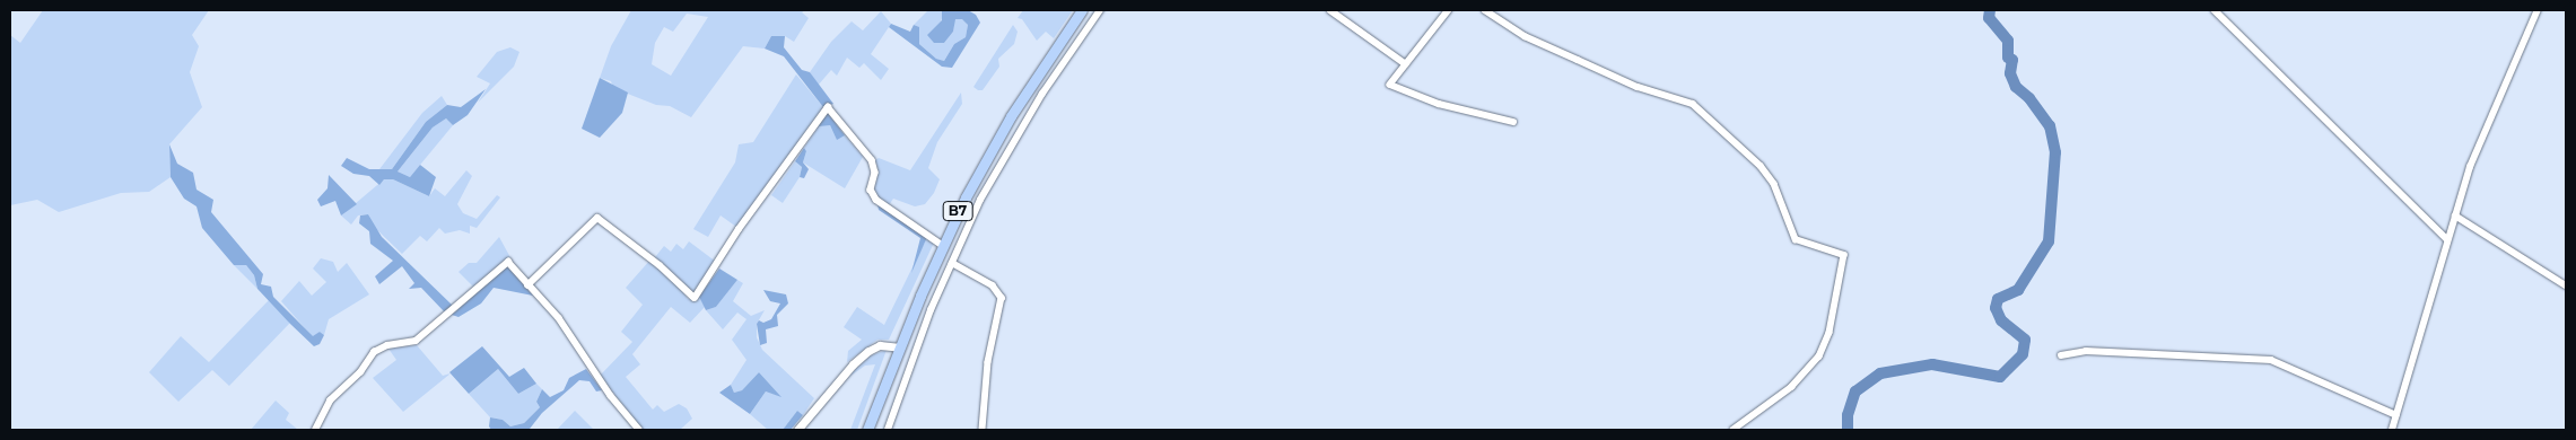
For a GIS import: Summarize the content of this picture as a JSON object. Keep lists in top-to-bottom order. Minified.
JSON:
{"streets":{"highway":["B7"]}}
